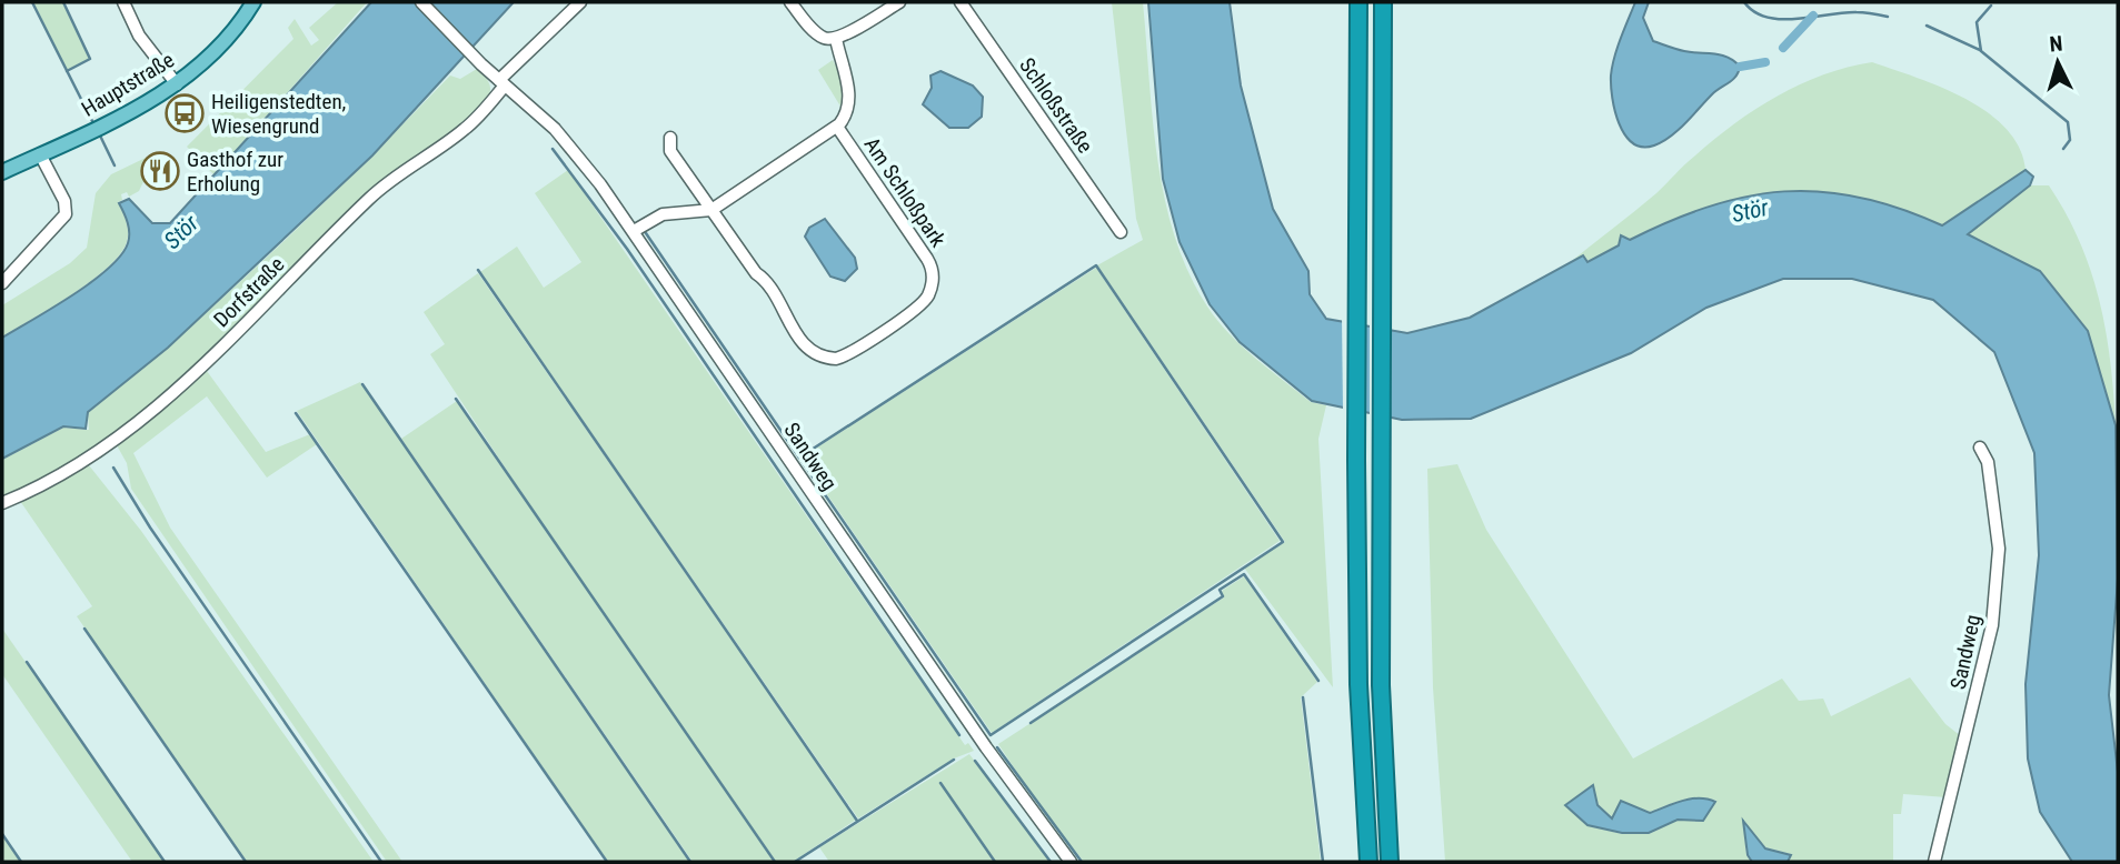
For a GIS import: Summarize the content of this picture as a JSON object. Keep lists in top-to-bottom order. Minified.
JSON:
{"streets":{"main road":["Hauptstraße"],"street":["Schloßstraße","Am Schloßpark","Dorfstraße","Sandweg"]},"crossings":[["Am Schloßpark","Sandweg"],["Dorfstraße","Sandweg"]],"water":["Stör"],"places":{"bus stop":["Heiligenstedten, Wiesengrund"],"restaurant":["Gasthof zur Erholung"]},"north":"top"}
